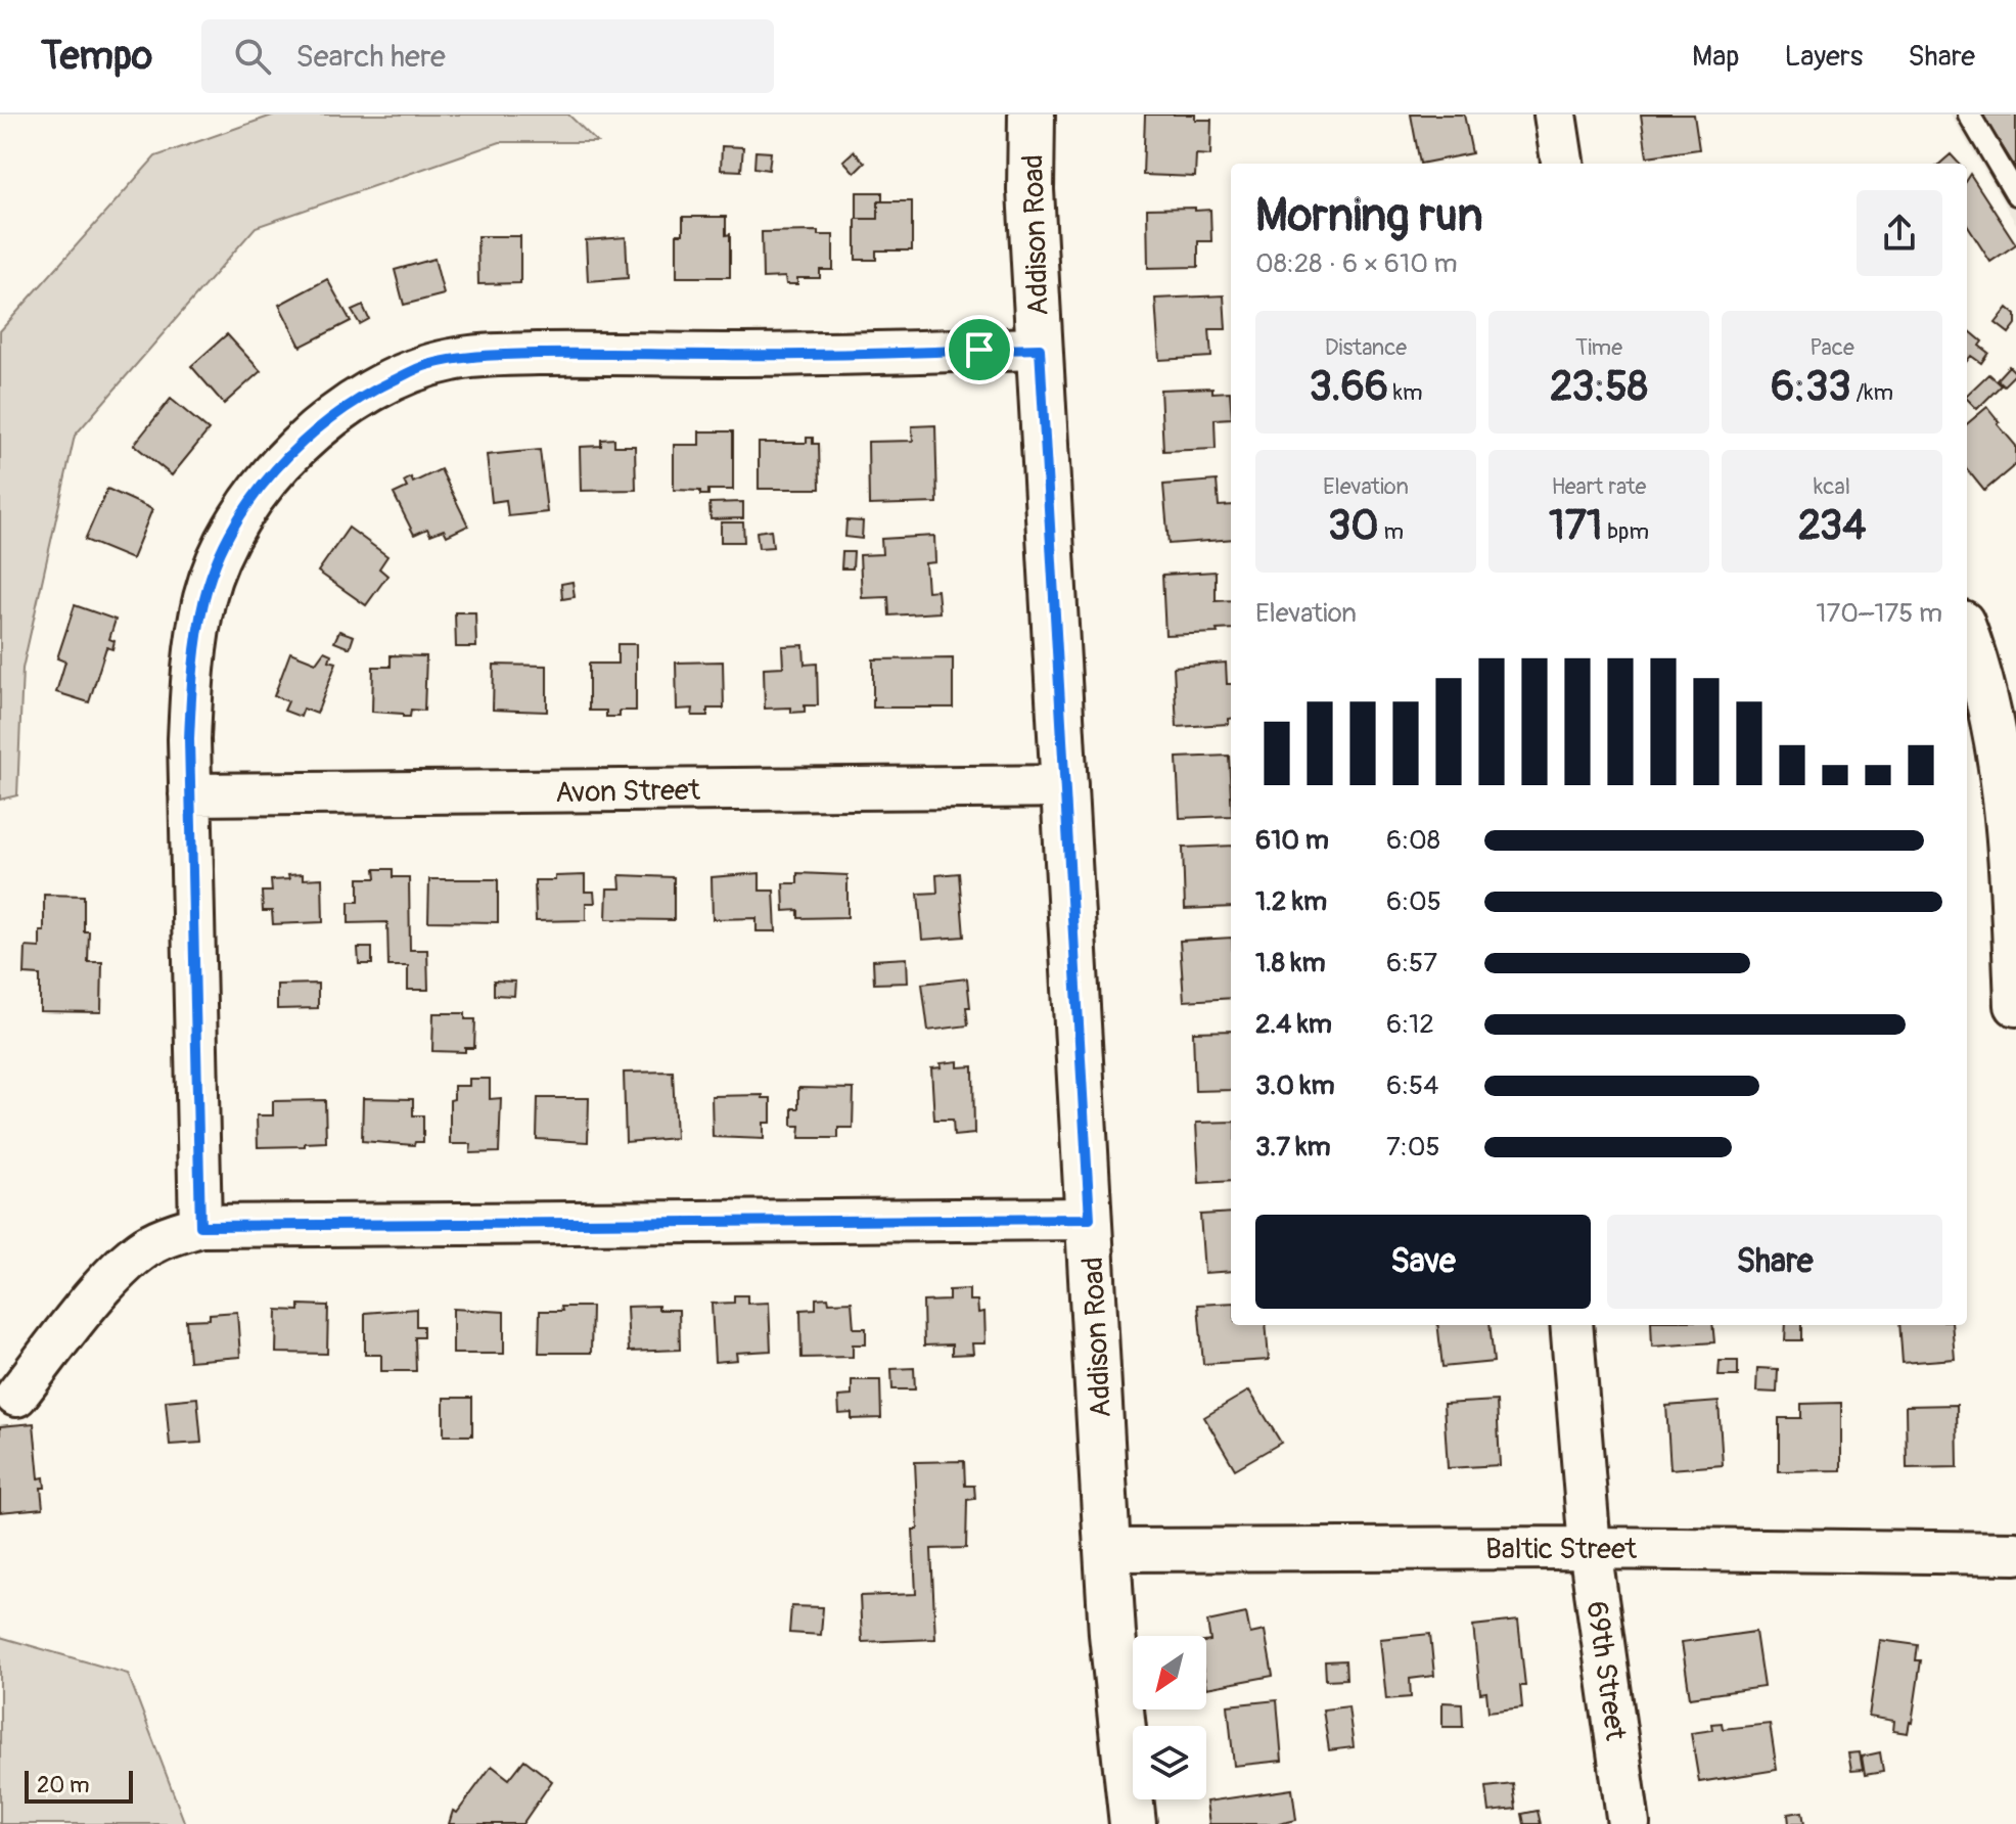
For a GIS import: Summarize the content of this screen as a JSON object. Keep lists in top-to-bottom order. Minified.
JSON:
{"streets":{"main road":["Addison Road"],"street":["Avon Street","Baltic Street","69th Street"]},"crossings":[["Addison Road","Avon Street"],["Addison Road","Baltic Street"],["Baltic Street","69th Street"]],"scale_bar":"20 m","north":"bottom left","page":{"header":"Tempo","search":"Search here","nav":["Map","Layers","Share"],"heading":["Morning run","08:28 · 6 × 610 m"],"stats":[["Distance","3.66 km"],["Time","23:58"],["Pace","6:33 /km"],["Elevation","30 m"],["Heart rate","171 bpm"],["kcal","234"]],"chart":["Elevation","170–175 m"],"list":[{"name":"610 m","note":"6:08"},{"name":"1.2 km","note":"6:05"},{"name":"1.8 km","note":"6:57"},{"name":"2.4 km","note":"6:12"},{"name":"3.0 km","note":"6:54"},{"name":"3.7 km","note":"7:05"}],"buttons":["Save","Share"],"scale":"20 m"}}
